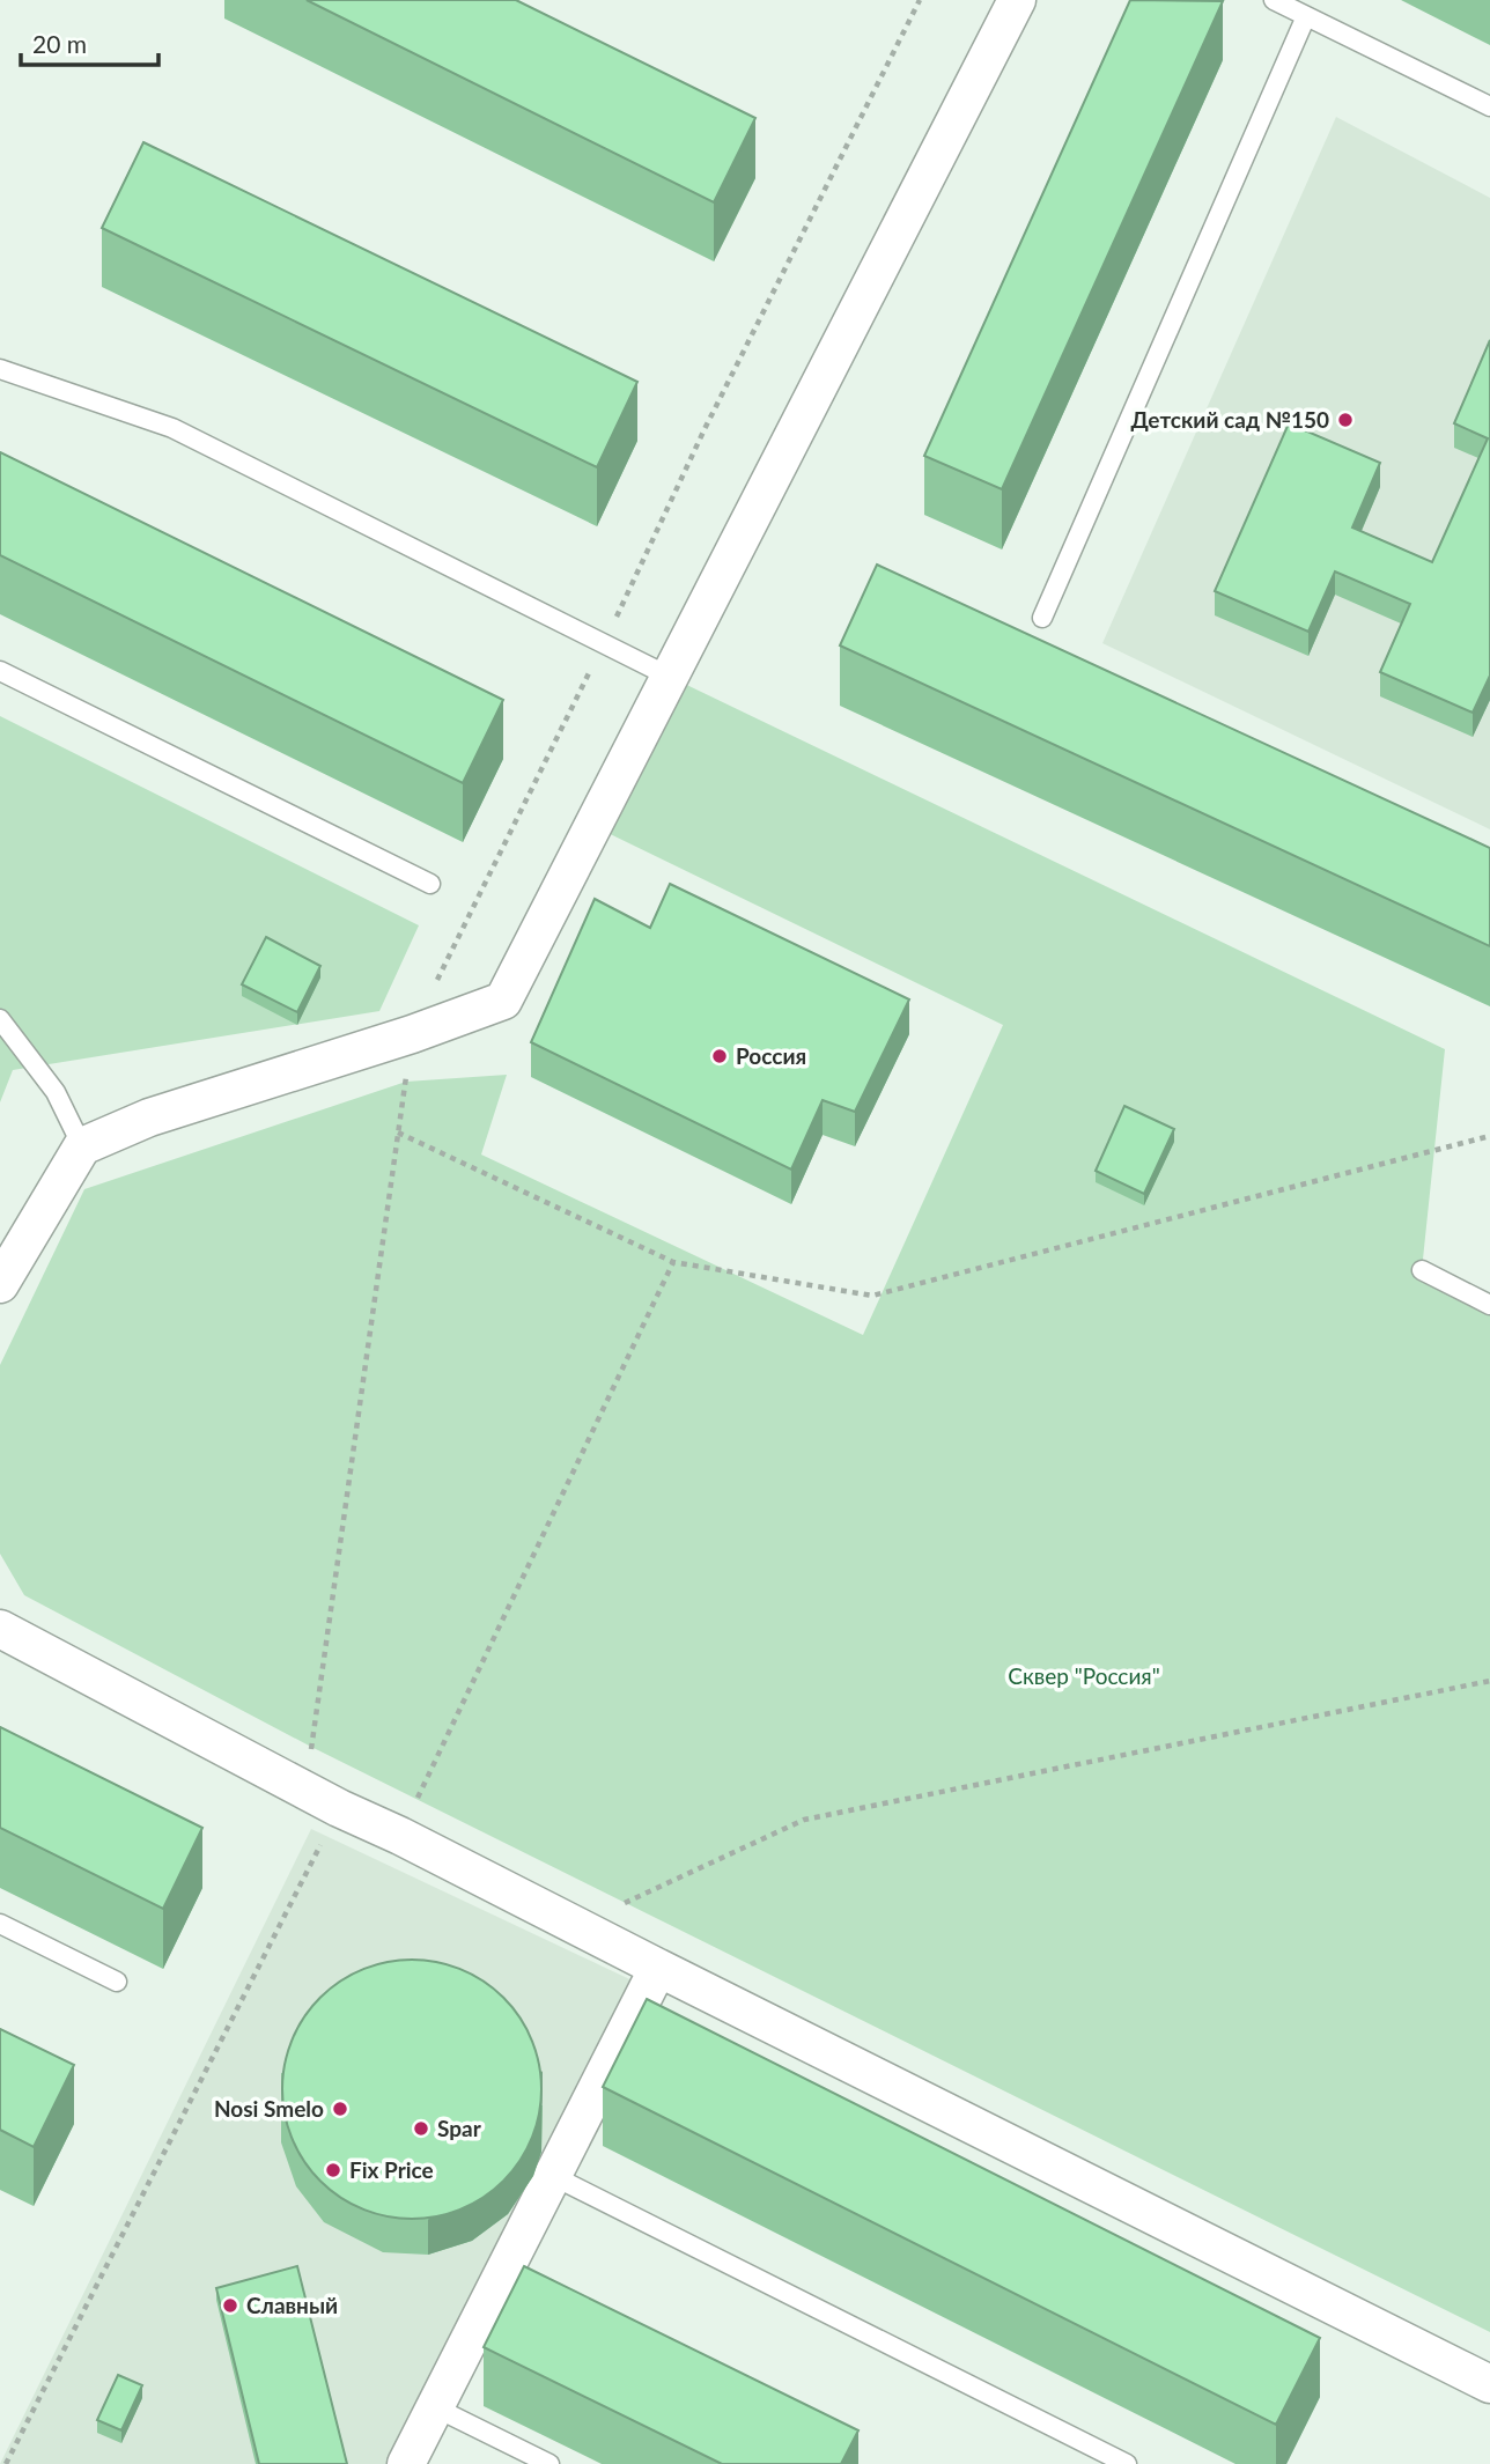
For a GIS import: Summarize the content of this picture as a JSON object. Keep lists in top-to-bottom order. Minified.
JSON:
{"parks":["Сквер \"Россия\""],"places":["Детский сад №150","Россия","Nosi Smelo","Spar","Fix Price","Славный"],"scale_bar":"20 m"}
